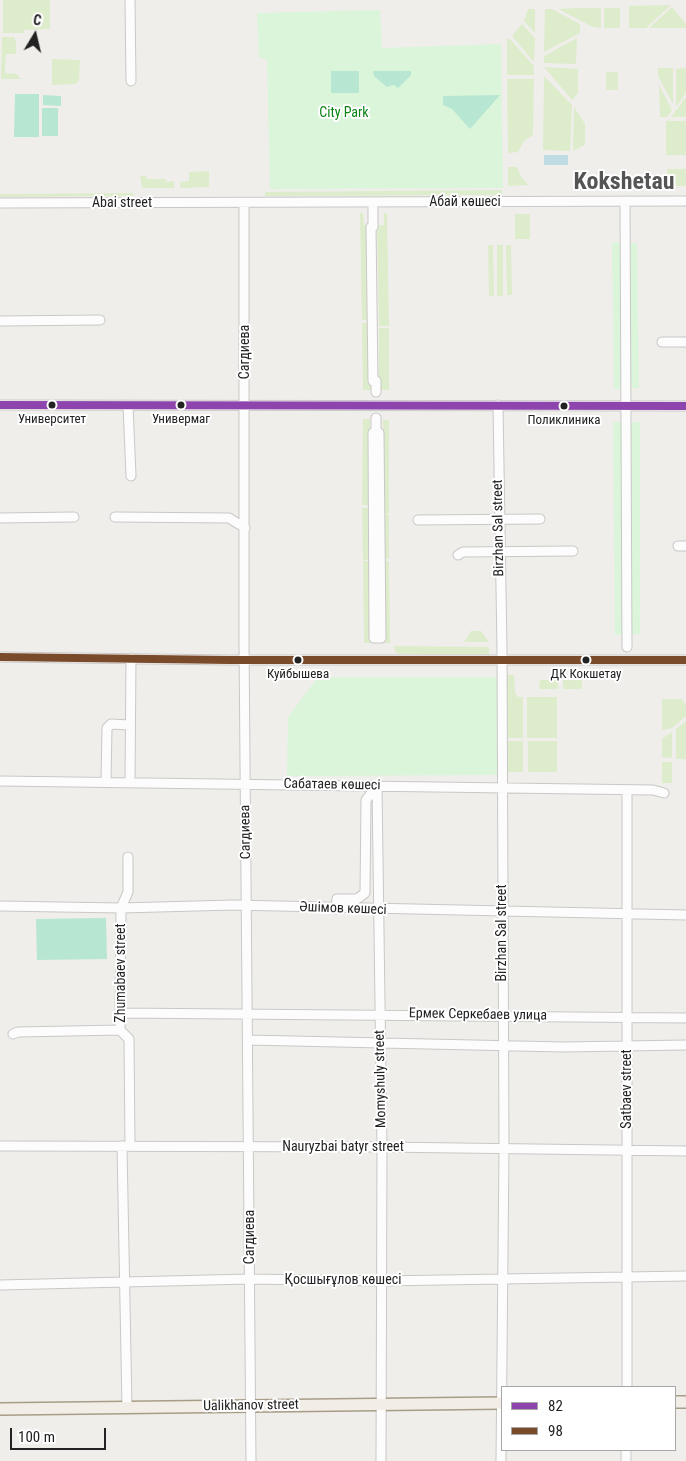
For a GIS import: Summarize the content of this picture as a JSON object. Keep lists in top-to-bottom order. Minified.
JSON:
{"streets":{"main road":["Ualikhanov street"],"street":["Абай көшесі","Abai street","Сагдиева","Birzhan Sal street","Сабатаев көшесі","Әшімов көшесі","Zhumabaev street","Ермек Серкебаев улица","Momyshuly street","Satbaev street","Nauryzbai batyr street","Қосшығұлов көшесі"]},"crossings":[["Абай көшесі","Abai street"],["Абай көшесі","Сагдиева"],["Abai street","Сагдиева"],["Сагдиева","Сабатаев көшесі"],["Сагдиева","Әшімов көшесі"],["Сагдиева","Ермек Серкебаев улица"],["Сагдиева","Nauryzbai batyr street"],["Сагдиева","Қосшығұлов көшесі"],["Сагдиева","Ualikhanov street"],["Birzhan Sal street","Сабатаев көшесі"],["Birzhan Sal street","Әшімов көшесі"],["Birzhan Sal street","Ермек Серкебаев улица"],["Birzhan Sal street","Nauryzbai batyr street"],["Birzhan Sal street","Қосшығұлов көшесі"],["Сабатаев көшесі","Momyshuly street"],["Сабатаев көшесі","Satbaev street"],["Әшімов көшесі","Zhumabaev street"],["Әшімов көшесі","Momyshuly street"],["Әшімов көшесі","Satbaev street"],["Zhumabaev street","Ермек Серкебаев улица"],["Zhumabaev street","Nauryzbai batyr street"],["Zhumabaev street","Қосшығұлов көшесі"],["Zhumabaev street","Ualikhanov street"],["Ермек Серкебаев улица","Momyshuly street"],["Ермек Серкебаев улица","Satbaev street"],["Momyshuly street","Nauryzbai batyr street"],["Momyshuly street","Қосшығұлов көшесі"],["Momyshuly street","Ualikhanov street"],["Satbaev street","Nauryzbai batyr street"],["Satbaev street","Қосшығұлов көшесі"]],"districts":["Kokshetau"],"parks":["City Park"],"places":["Университет","Универмаг","Поликлиника","Куйбышева","ДК Кокшетау"],"lines":["transit line 82","transit line 98"],"legend":["82","98"],"scale_bar":"100 m","north":"top"}
